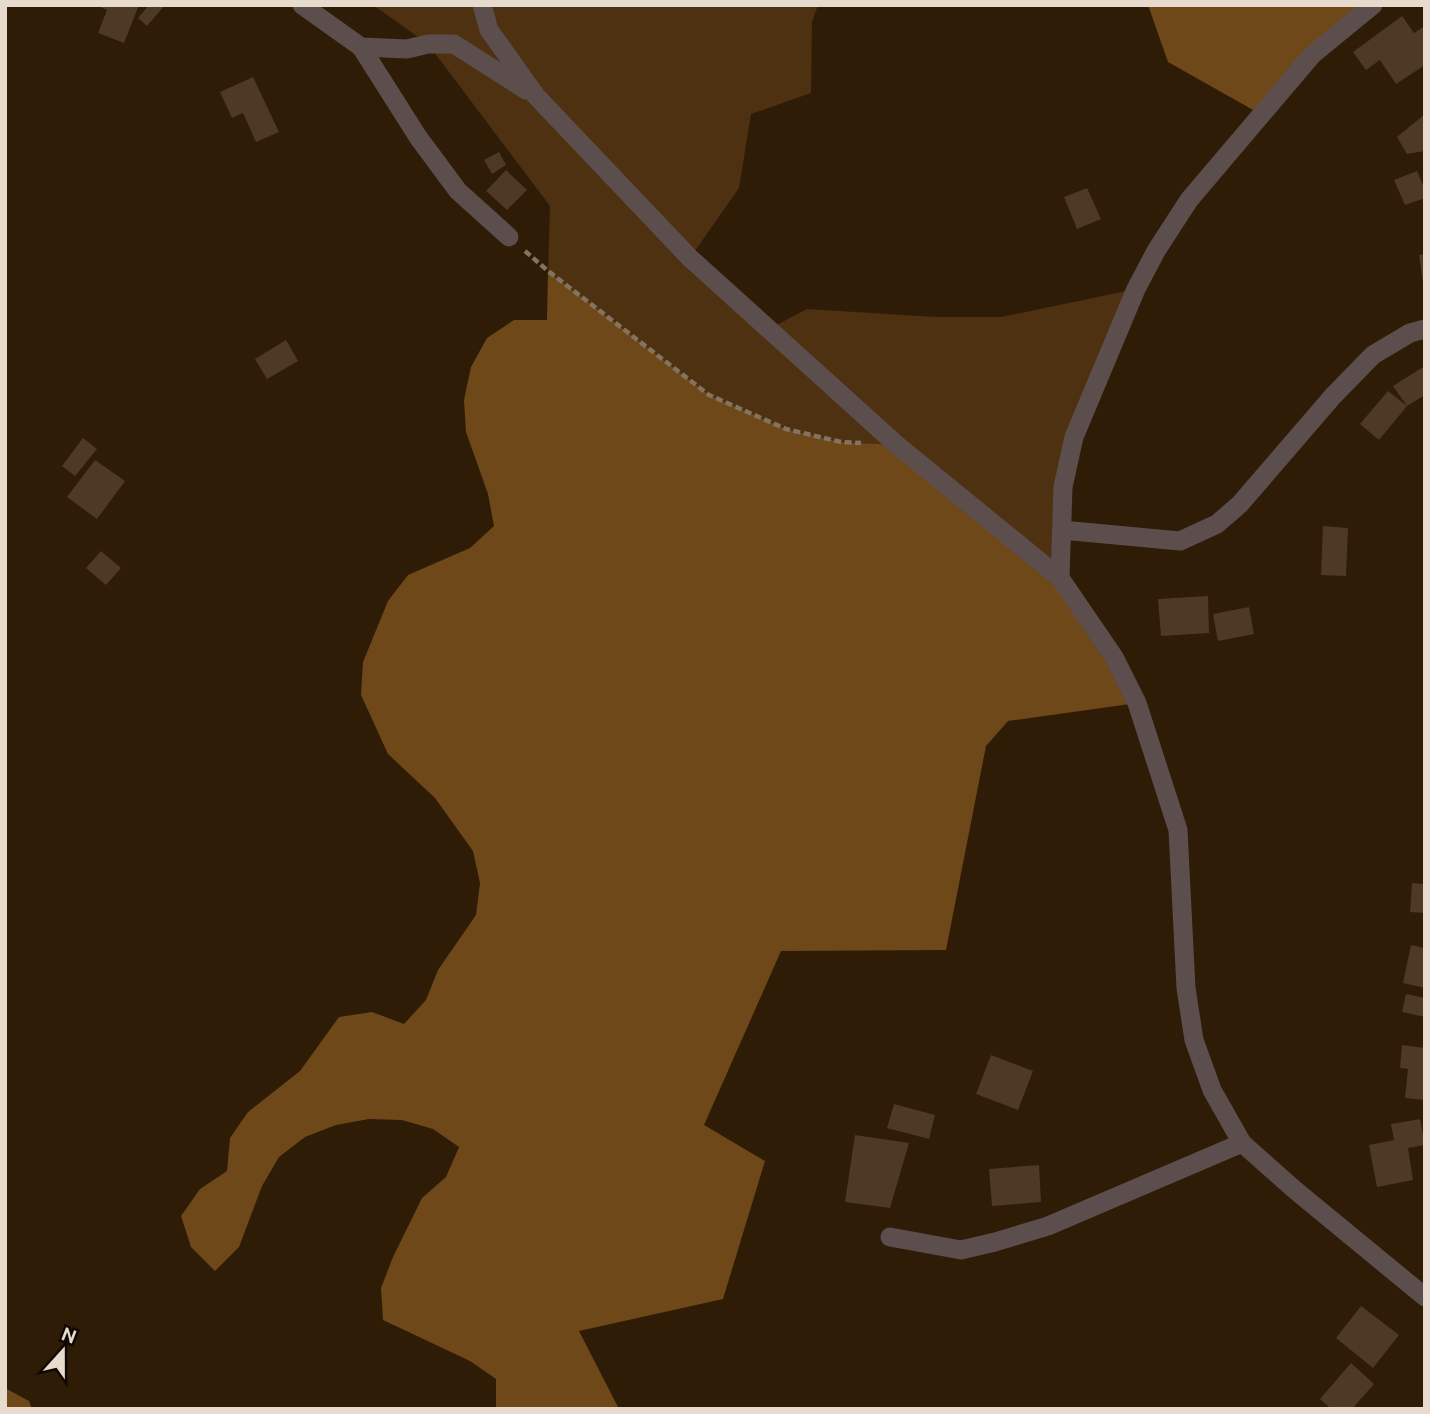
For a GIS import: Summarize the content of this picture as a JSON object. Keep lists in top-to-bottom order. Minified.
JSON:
{"north":"top"}
